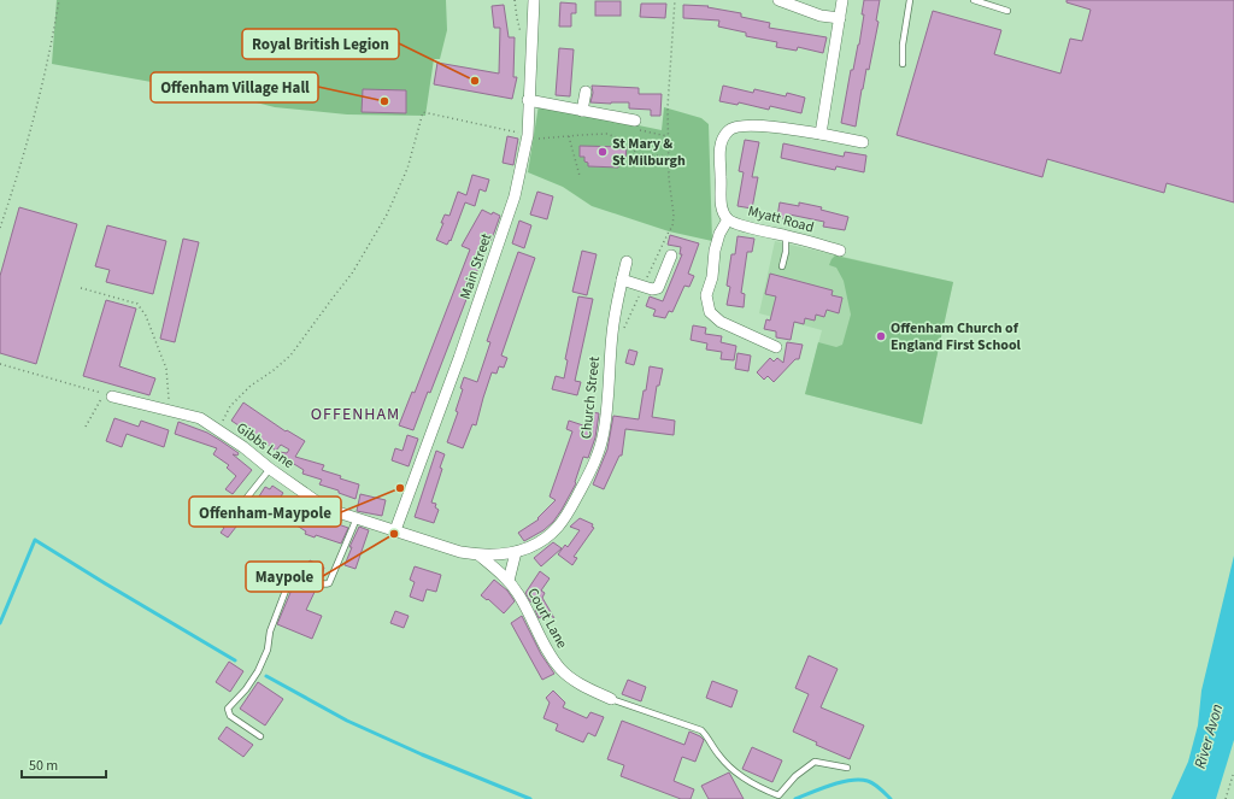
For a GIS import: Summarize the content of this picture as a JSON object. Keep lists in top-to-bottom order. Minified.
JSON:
{"streets":{"street":["Myatt Road","Main Street","Church Street","Gibbs Lane","Court Lane"]},"crossings":[["Main Street","Church Street"],["Main Street","Gibbs Lane"],["Church Street","Gibbs Lane"],["Church Street","Court Lane"]],"districts":["OFFENHAM"],"water":["River Avon"],"places":["Royal British Legion","Offenham Village Hall","St Mary & St Milburgh","Offenham Church of England First School","Offenham-Maypole","Maypole"],"scale_bar":"50 m"}
